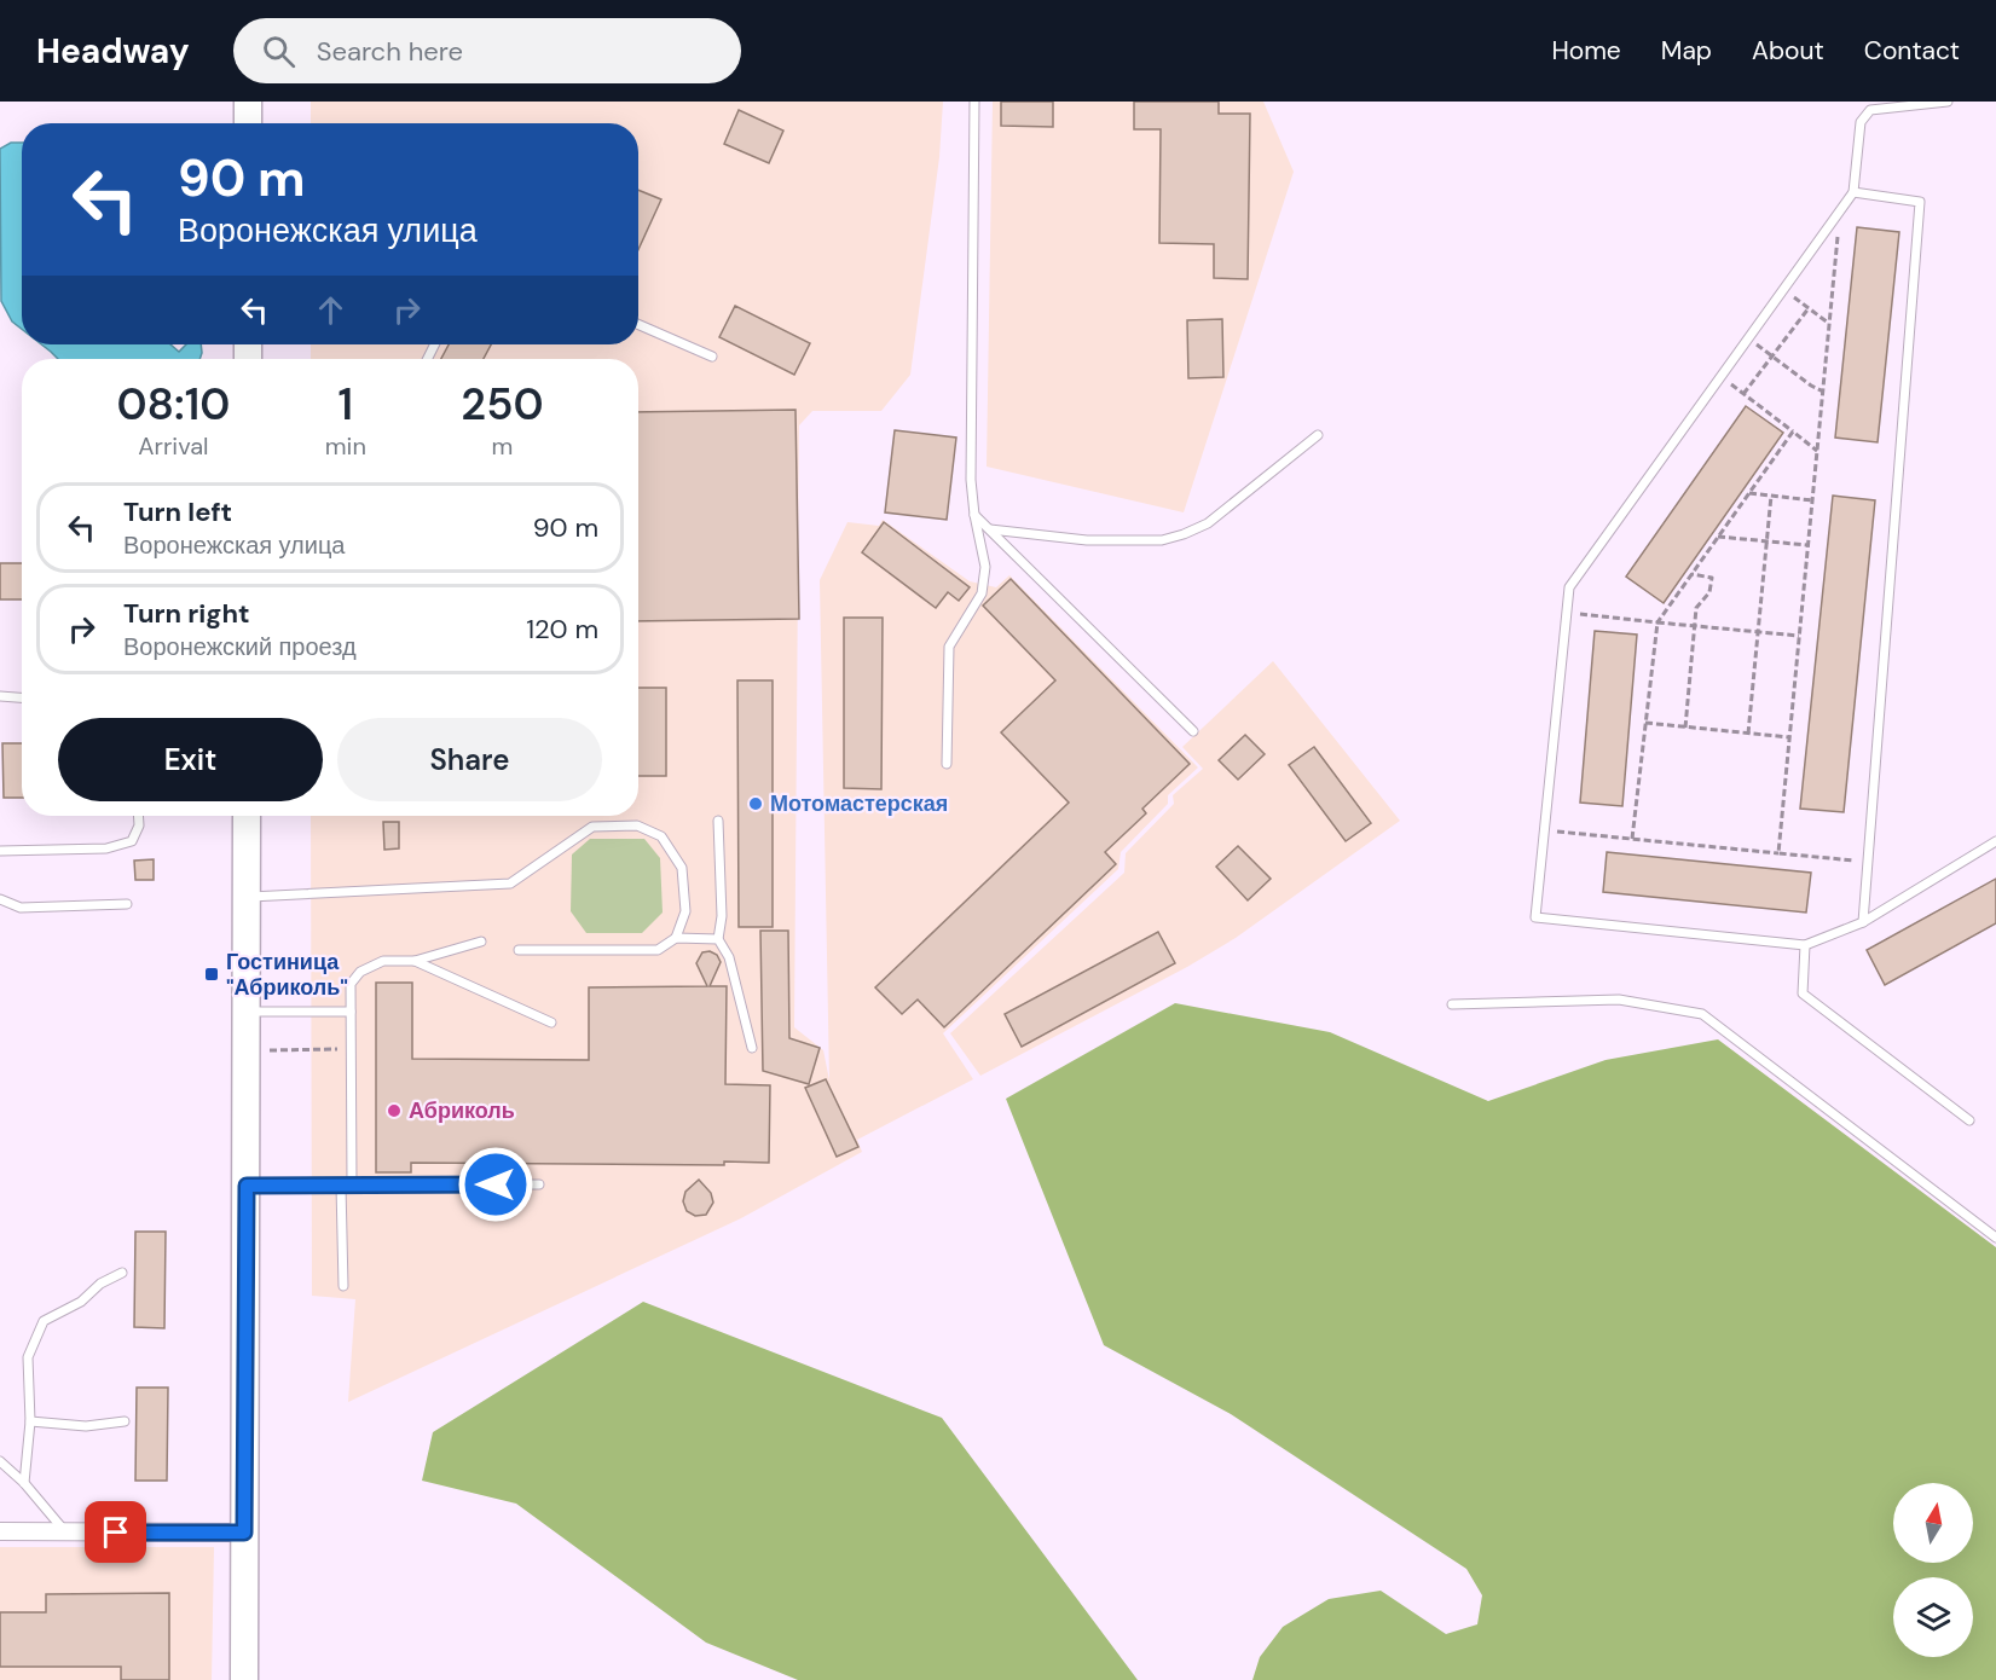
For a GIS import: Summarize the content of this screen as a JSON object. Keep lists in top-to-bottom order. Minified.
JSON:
{"places":{"other":["Мотомастерская","Абриколь"],"transit":["Гостиница \"Абриколь\""]},"north":"top","page":{"header":"Headway","search":"Search here","nav":["Home","Map","About","Contact"],"turn":["90 m","Воронежская улица"],"eta":["08:10","Arrival","1","min","250","m"],"list":[{"name":"Turn left","note":"Воронежская улица","value":"90 m"},{"name":"Turn right","note":"Воронежский проезд","value":"120 m"}],"buttons":["Exit","Share"]}}
